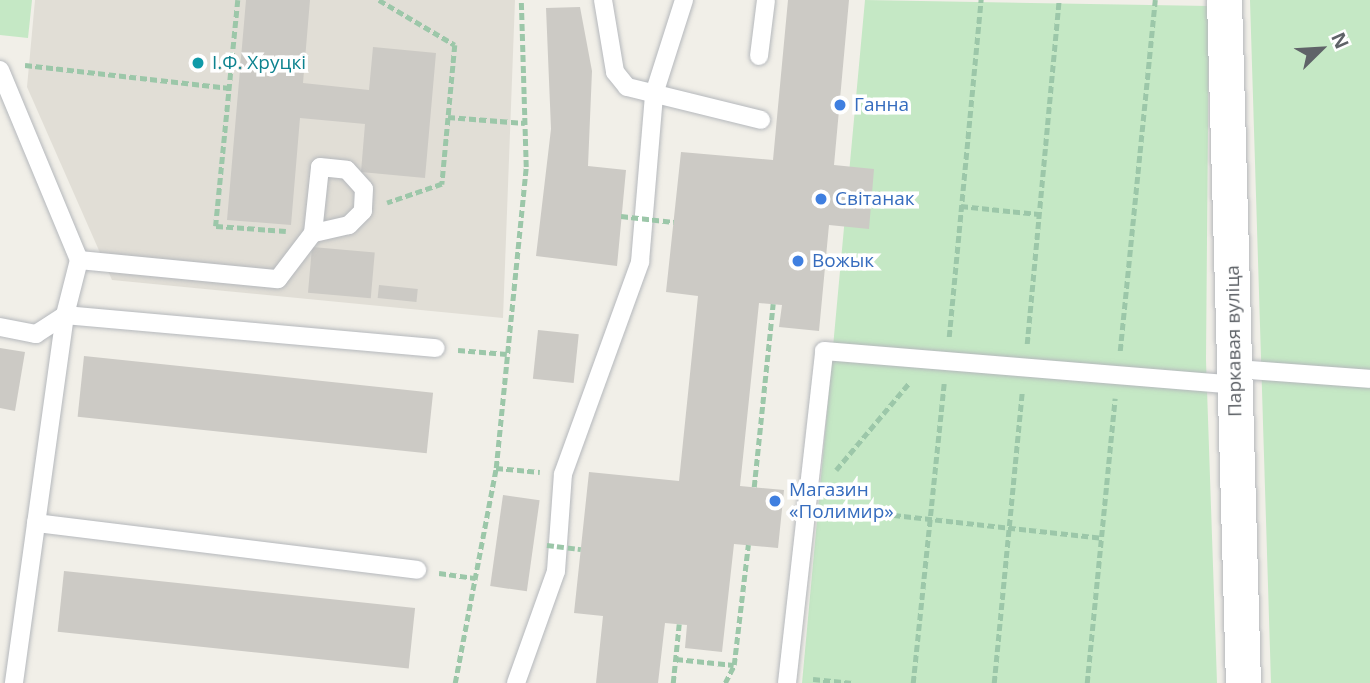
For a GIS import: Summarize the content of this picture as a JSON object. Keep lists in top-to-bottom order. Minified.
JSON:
{"streets":{"street":["Паркавая вуліца"]},"places":["І.Ф. Хруцкі","Ганна","Світанак","Вожык","Магазин «Полимир»"],"north":"top right"}
